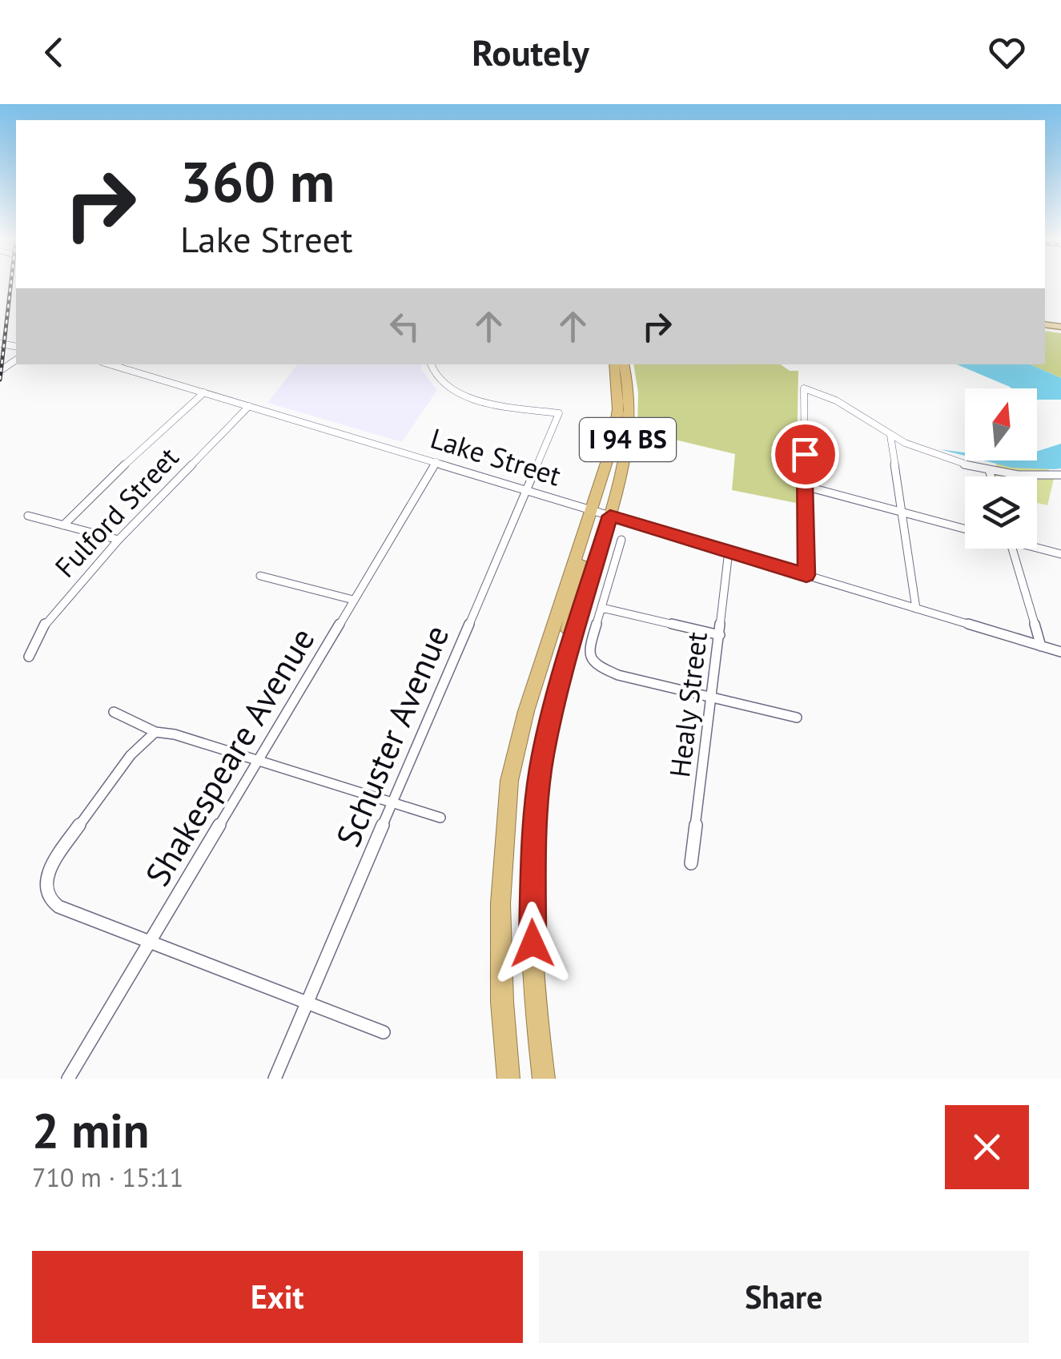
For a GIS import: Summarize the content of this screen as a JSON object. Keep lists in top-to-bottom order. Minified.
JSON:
{"streets":{"highway":["I 94 BS"],"street":["Lake Street","Fulford Street","Healy Street","Schuster Avenue","Shakespeare Avenue"]},"crossings":[["I 94 BS","Lake Street"],["Lake Street","Fulford Street"],["Lake Street","Healy Street"],["Lake Street","Schuster Avenue"],["Lake Street","Shakespeare Avenue"]],"north":"top","page":{"header":"Routely","turn":["360 m","Lake Street"],"heading":["2 min","710 m · 15:11"],"buttons":["Exit","Share"]}}
